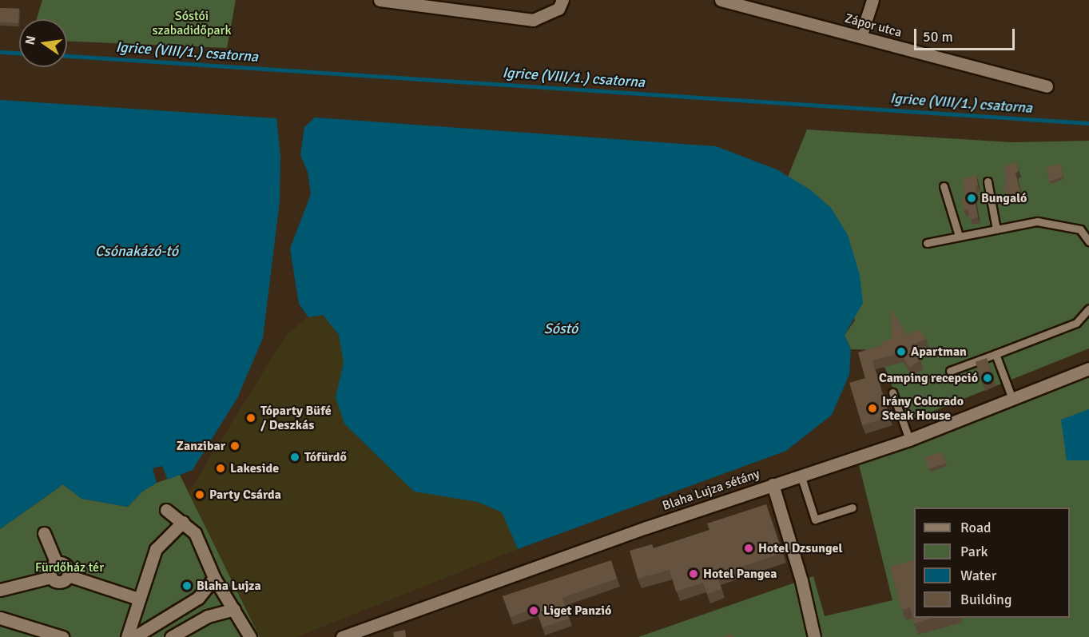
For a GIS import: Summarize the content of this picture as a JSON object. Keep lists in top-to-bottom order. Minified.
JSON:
{"streets":{"street":["Zápor utca","Blaha Lujza sétány"]},"water":["Igrice (VIII/1.) csatorna","Csónakázó-tó","Sóstó"],"parks":["Sóstói szabadidőpark","Fürdőház tér"],"places":["Bungaló","Apartman","Camping recepció","Irány Colorado Steak House","Tóparty Büfé / Deszkás","Zanzibar","Tófürdő","Lakeside","Party Csárda","Hotel Dzsungel","Hotel Pangea","Blaha Lujza","Liget Panzió"],"legend":["Road","Park","Water","Building"],"scale_bar":"50 m","north":"left"}
